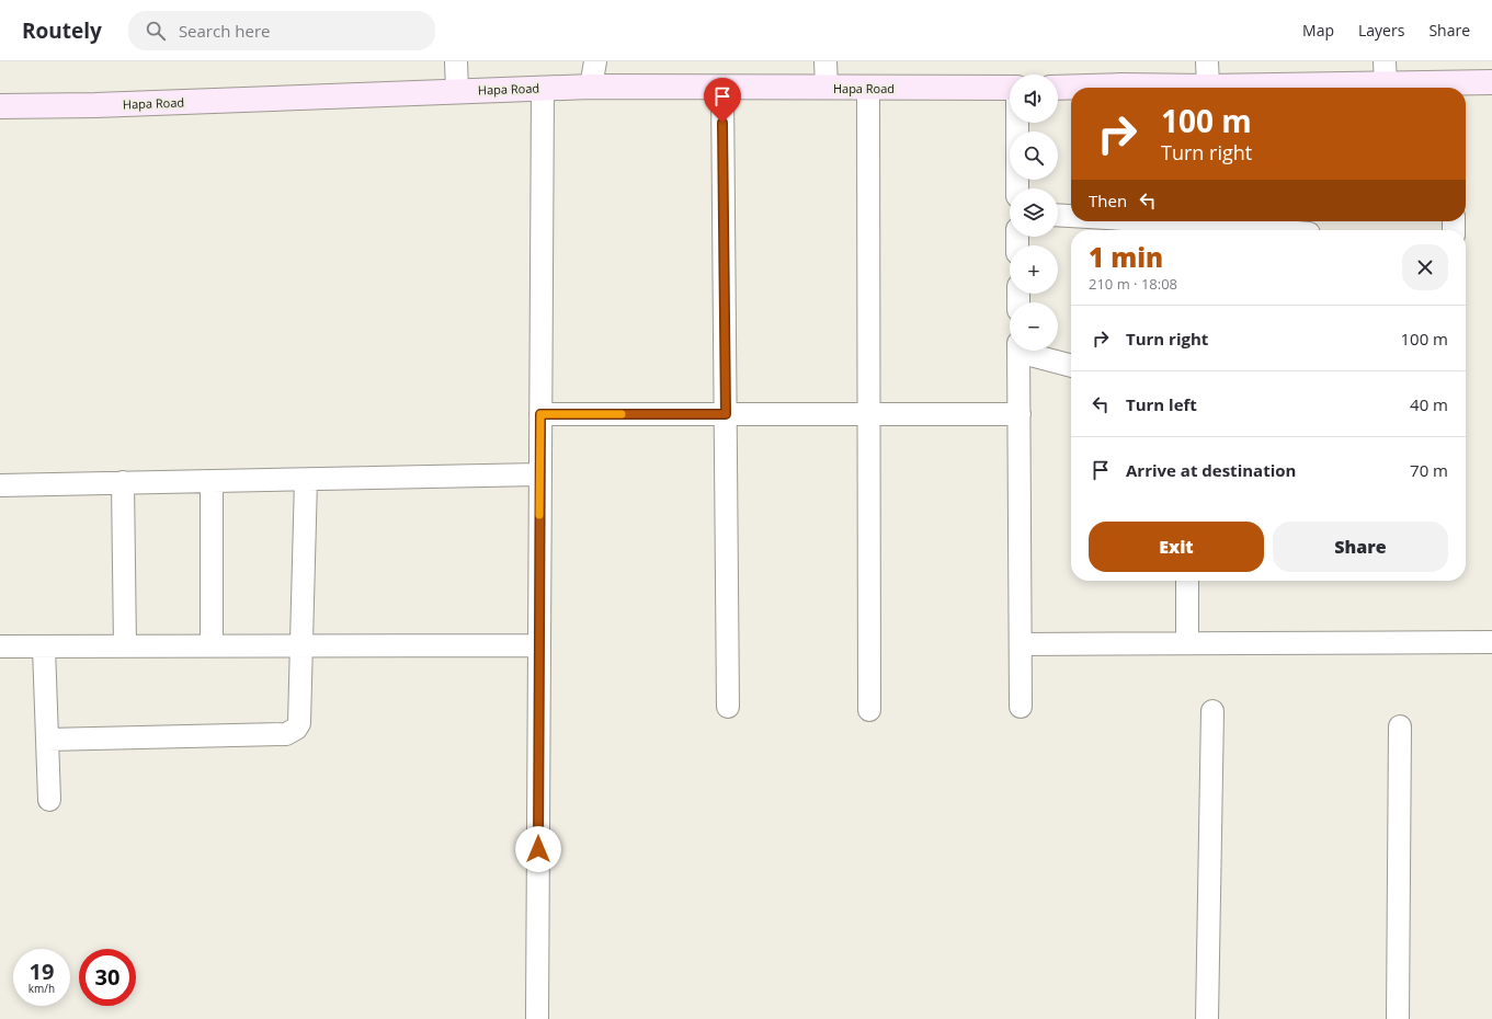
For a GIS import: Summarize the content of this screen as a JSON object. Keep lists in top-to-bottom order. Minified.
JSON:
{"streets":{"street":["Hapa Road"]},"page":{"header":"Routely","search":"Search here","nav":["Map","Layers","Share"],"map_buttons":["+","−"],"turn":["100 m","Turn right"],"then":"Then","heading":["1 min","210 m · 18:08"],"list":[{"name":"Turn right","value":"100 m"},{"name":"Turn left","value":"40 m"},{"name":"Arrive at destination","value":"70 m"}],"buttons":["Exit","Share"],"speed":"19 km/h","limit":"30"}}
